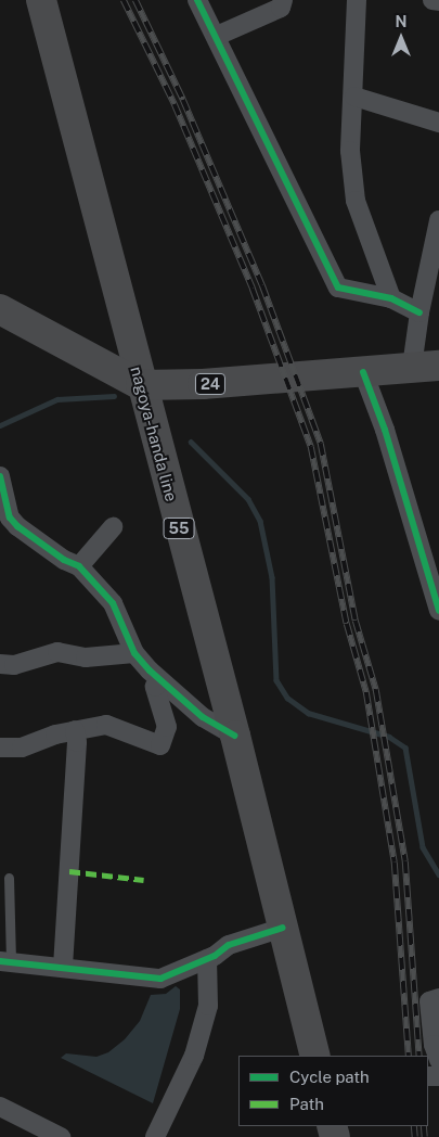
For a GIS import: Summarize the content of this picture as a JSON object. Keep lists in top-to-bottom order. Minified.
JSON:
{"streets":{"main road":["24","nagoya-handa line","55"]},"crossings":[["24","nagoya-handa line"]],"legend":["Cycle path","Path"],"north":"top"}
